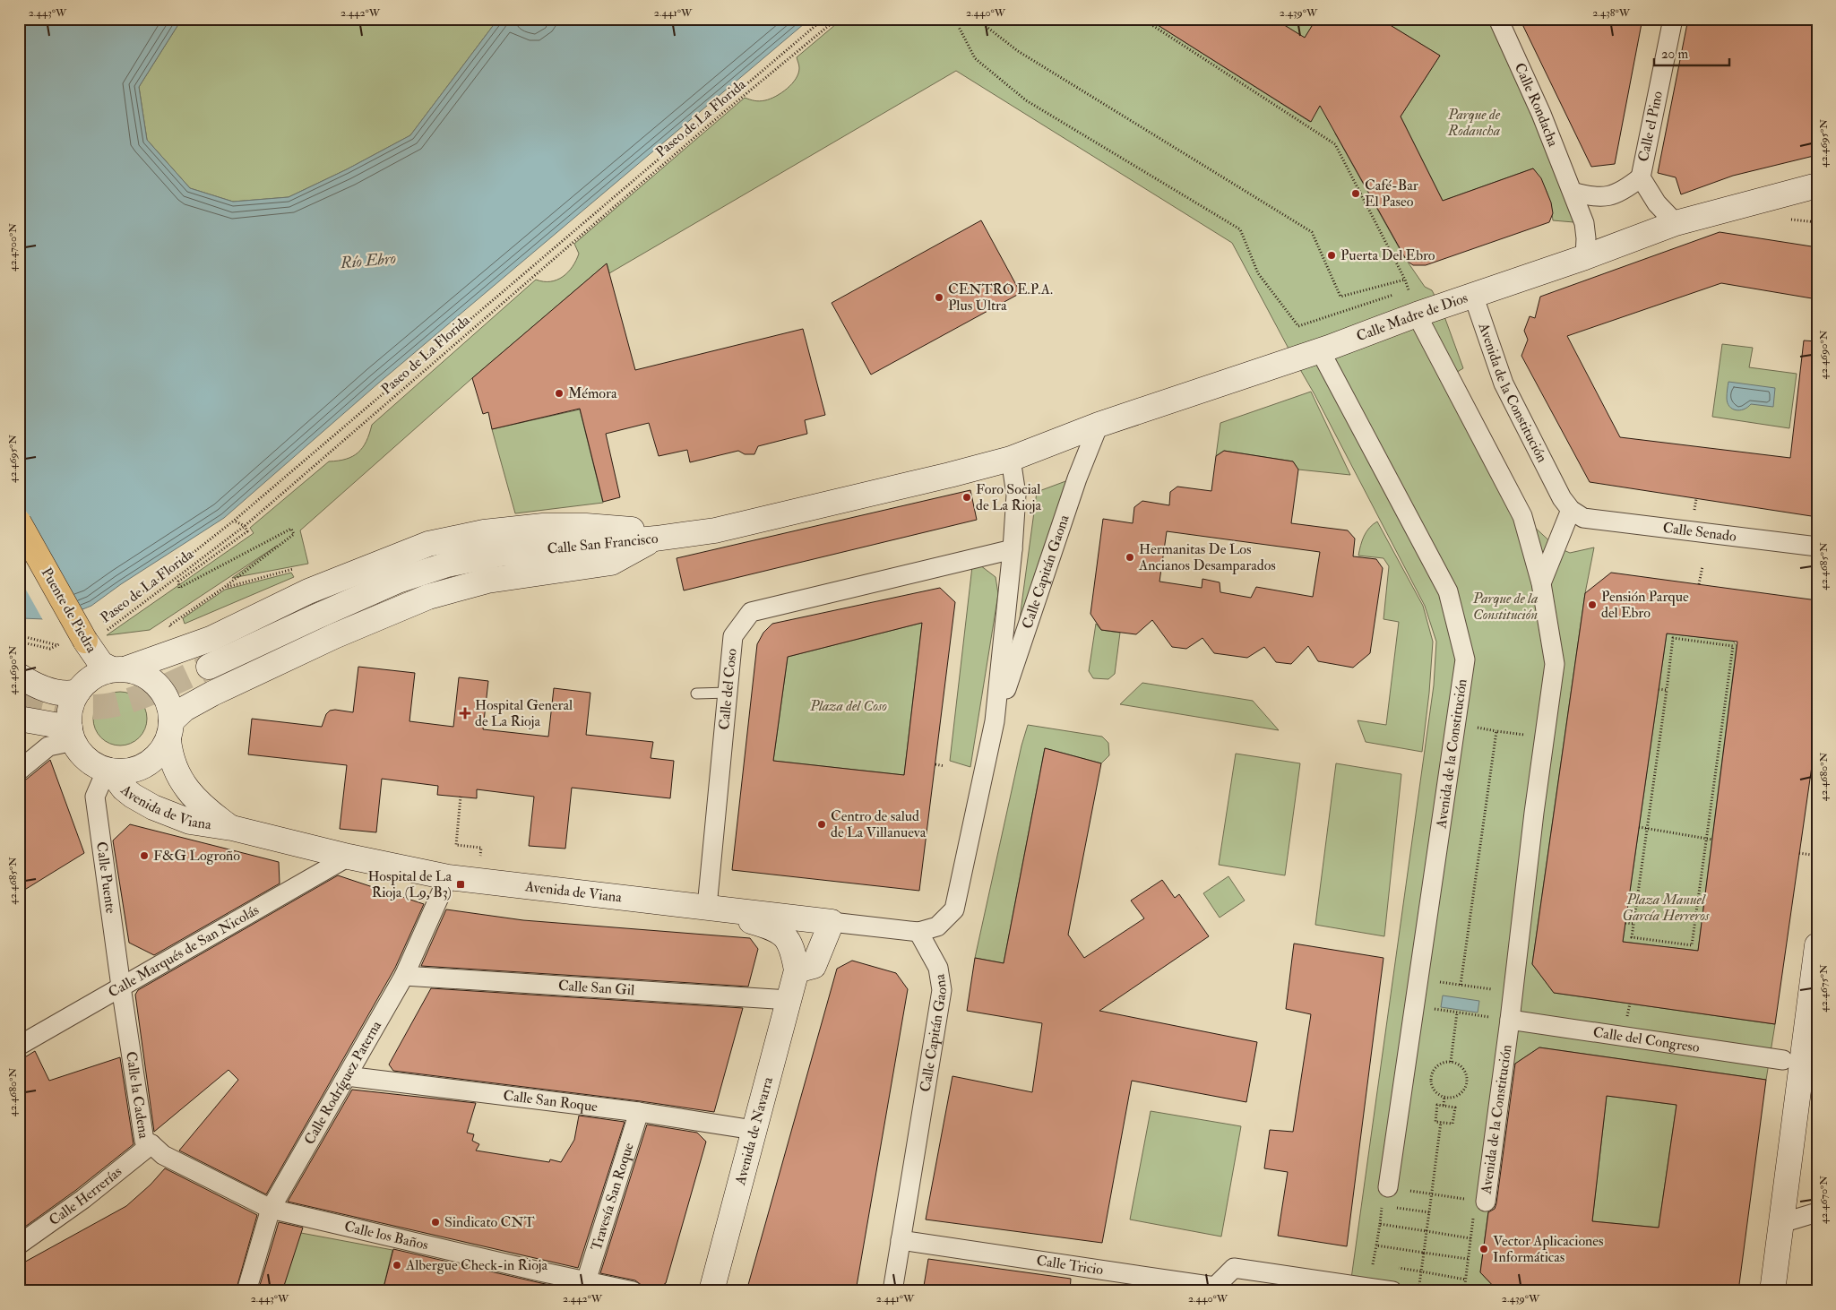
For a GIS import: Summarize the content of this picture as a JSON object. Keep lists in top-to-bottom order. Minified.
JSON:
{"streets":{"main road":["Calle Madre de Dios","Calle San Francisco","Puente de Piedra","Avenida de Viana","Avenida de Navarra"],"street":["Calle Rondacha","Calle el Pino","Avenida de la Constitución","Calle Senado","Calle Capitán Gaona","Calle del Coso","Calle Puente","Calle Marqués de San Nicolás","Calle San Gil","Calle del Congreso","Calle Rodríguez Paterna","Calle la Cadena","Calle San Roque","Calle Herrerías","Travesía San Roque","Calle los Baños","Calle Tricio"],"path":["Paseo de La Florida"]},"crossings":[["Calle Rondacha","Calle Madre de Dios"],["Paseo de La Florida","Puente de Piedra"],["Calle el Pino","Calle Madre de Dios"],["Calle Madre de Dios","Avenida de la Constitución"],["Calle Madre de Dios","Calle San Francisco"],["Calle Madre de Dios","Calle Capitán Gaona"],["Avenida de la Constitución","Calle Senado"],["Avenida de la Constitución","Calle del Congreso"],["Calle San Francisco","Calle Capitán Gaona"],["Calle Capitán Gaona","Calle del Coso"],["Calle Capitán Gaona","Avenida de Viana"],["Calle Capitán Gaona","Calle Tricio"],["Puente de Piedra","Avenida de Viana"],["Puente de Piedra","Calle Puente"],["Calle del Coso","Avenida de Viana"],["Calle del Coso","Avenida de Navarra"],["Avenida de Viana","Calle Puente"],["Avenida de Viana","Calle Marqués de San Nicolás"],["Avenida de Viana","Calle Rodríguez Paterna"],["Avenida de Viana","Avenida de Navarra"],["Calle Puente","Calle Marqués de San Nicolás"],["Calle Puente","Calle la Cadena"],["Calle Marqués de San Nicolás","Calle la Cadena"],["Calle San Gil","Calle Rodríguez Paterna"],["Calle San Gil","Avenida de Navarra"],["Calle Rodríguez Paterna","Calle la Cadena"],["Calle Rodríguez Paterna","Calle San Roque"],["Calle Rodríguez Paterna","Calle los Baños"],["Calle la Cadena","Calle Herrerías"],["Calle la Cadena","Calle los Baños"],["Calle San Roque","Avenida de Navarra"],["Calle San Roque","Travesía San Roque"],["Travesía San Roque","Calle los Baños"]],"water":["Río Ebro"],"parks":["Parque de Rodancha","Parque de la Constitución","Plaza del Coso","Plaza Manuel García Herreros"],"places":{"other":["Café-Bar El Paseo","Puerta Del Ebro","CENTRO E.P.A. Plus Ultra","Mémora","Foro Social de La Rioja","Hermanitas De Los Ancianos Desamparados","Pensión Parque del Ebro","Centro de salud de La Villanueva","F&G Logroño","Sindicato CNT","Vector Aplicaciones Informáticas","Albergue Check-in Rioja"],"health":["Hospital General de La Rioja"],"transit":["Hospital de La Rioja (L9, B3)"]},"scale_bar":"20 m","coordinates":["2.443°W","2.442°W","2.441°W","2.440°W","2.439°W","2.438°W","42.4695°N","42.4700°N","42.4690°N","42.4685°N","42.4680°N","42.4675°N","42.4670°N"]}
